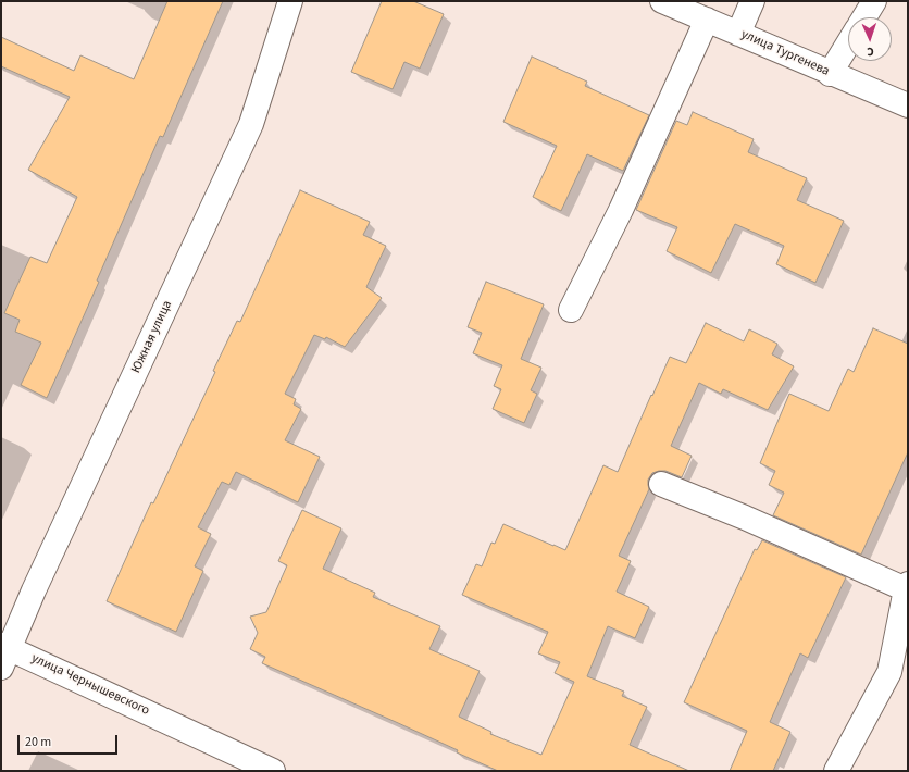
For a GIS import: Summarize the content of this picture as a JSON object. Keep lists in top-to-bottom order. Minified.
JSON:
{"streets":{"street":["улица Тургенева","Южная улица","улица Чернышевского"]},"crossings":[["Южная улица","улица Чернышевского"]],"scale_bar":"20 m","north":"bottom"}
